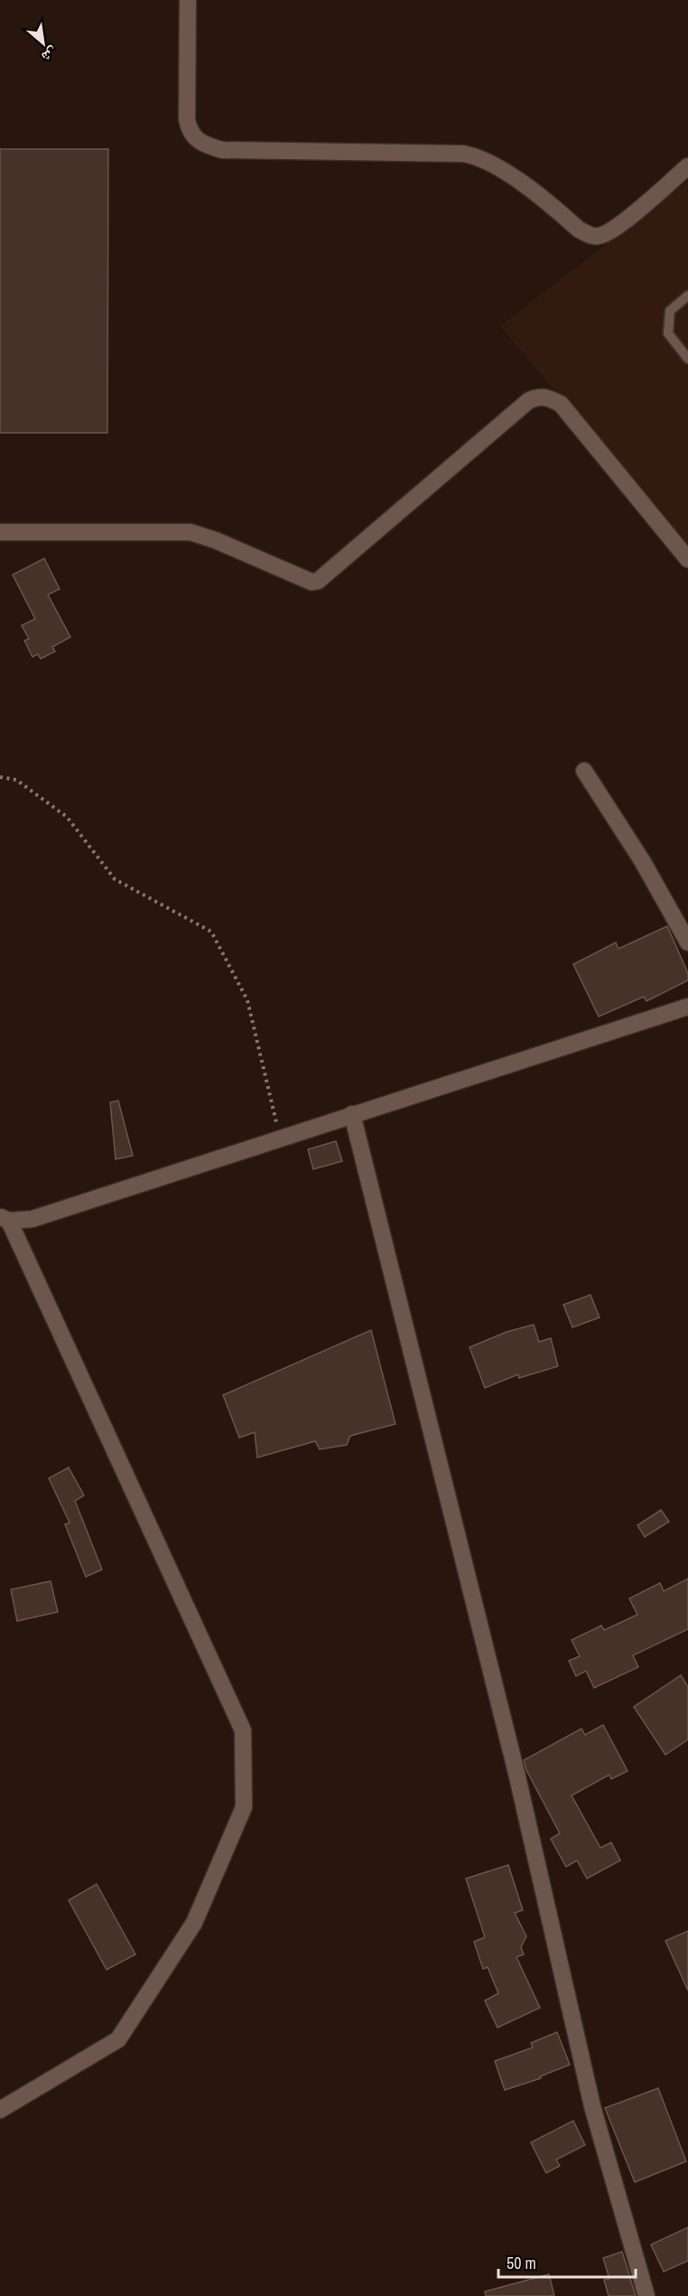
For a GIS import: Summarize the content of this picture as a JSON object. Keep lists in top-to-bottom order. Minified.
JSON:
{"scale_bar":"50 m","north":"bottom right"}
